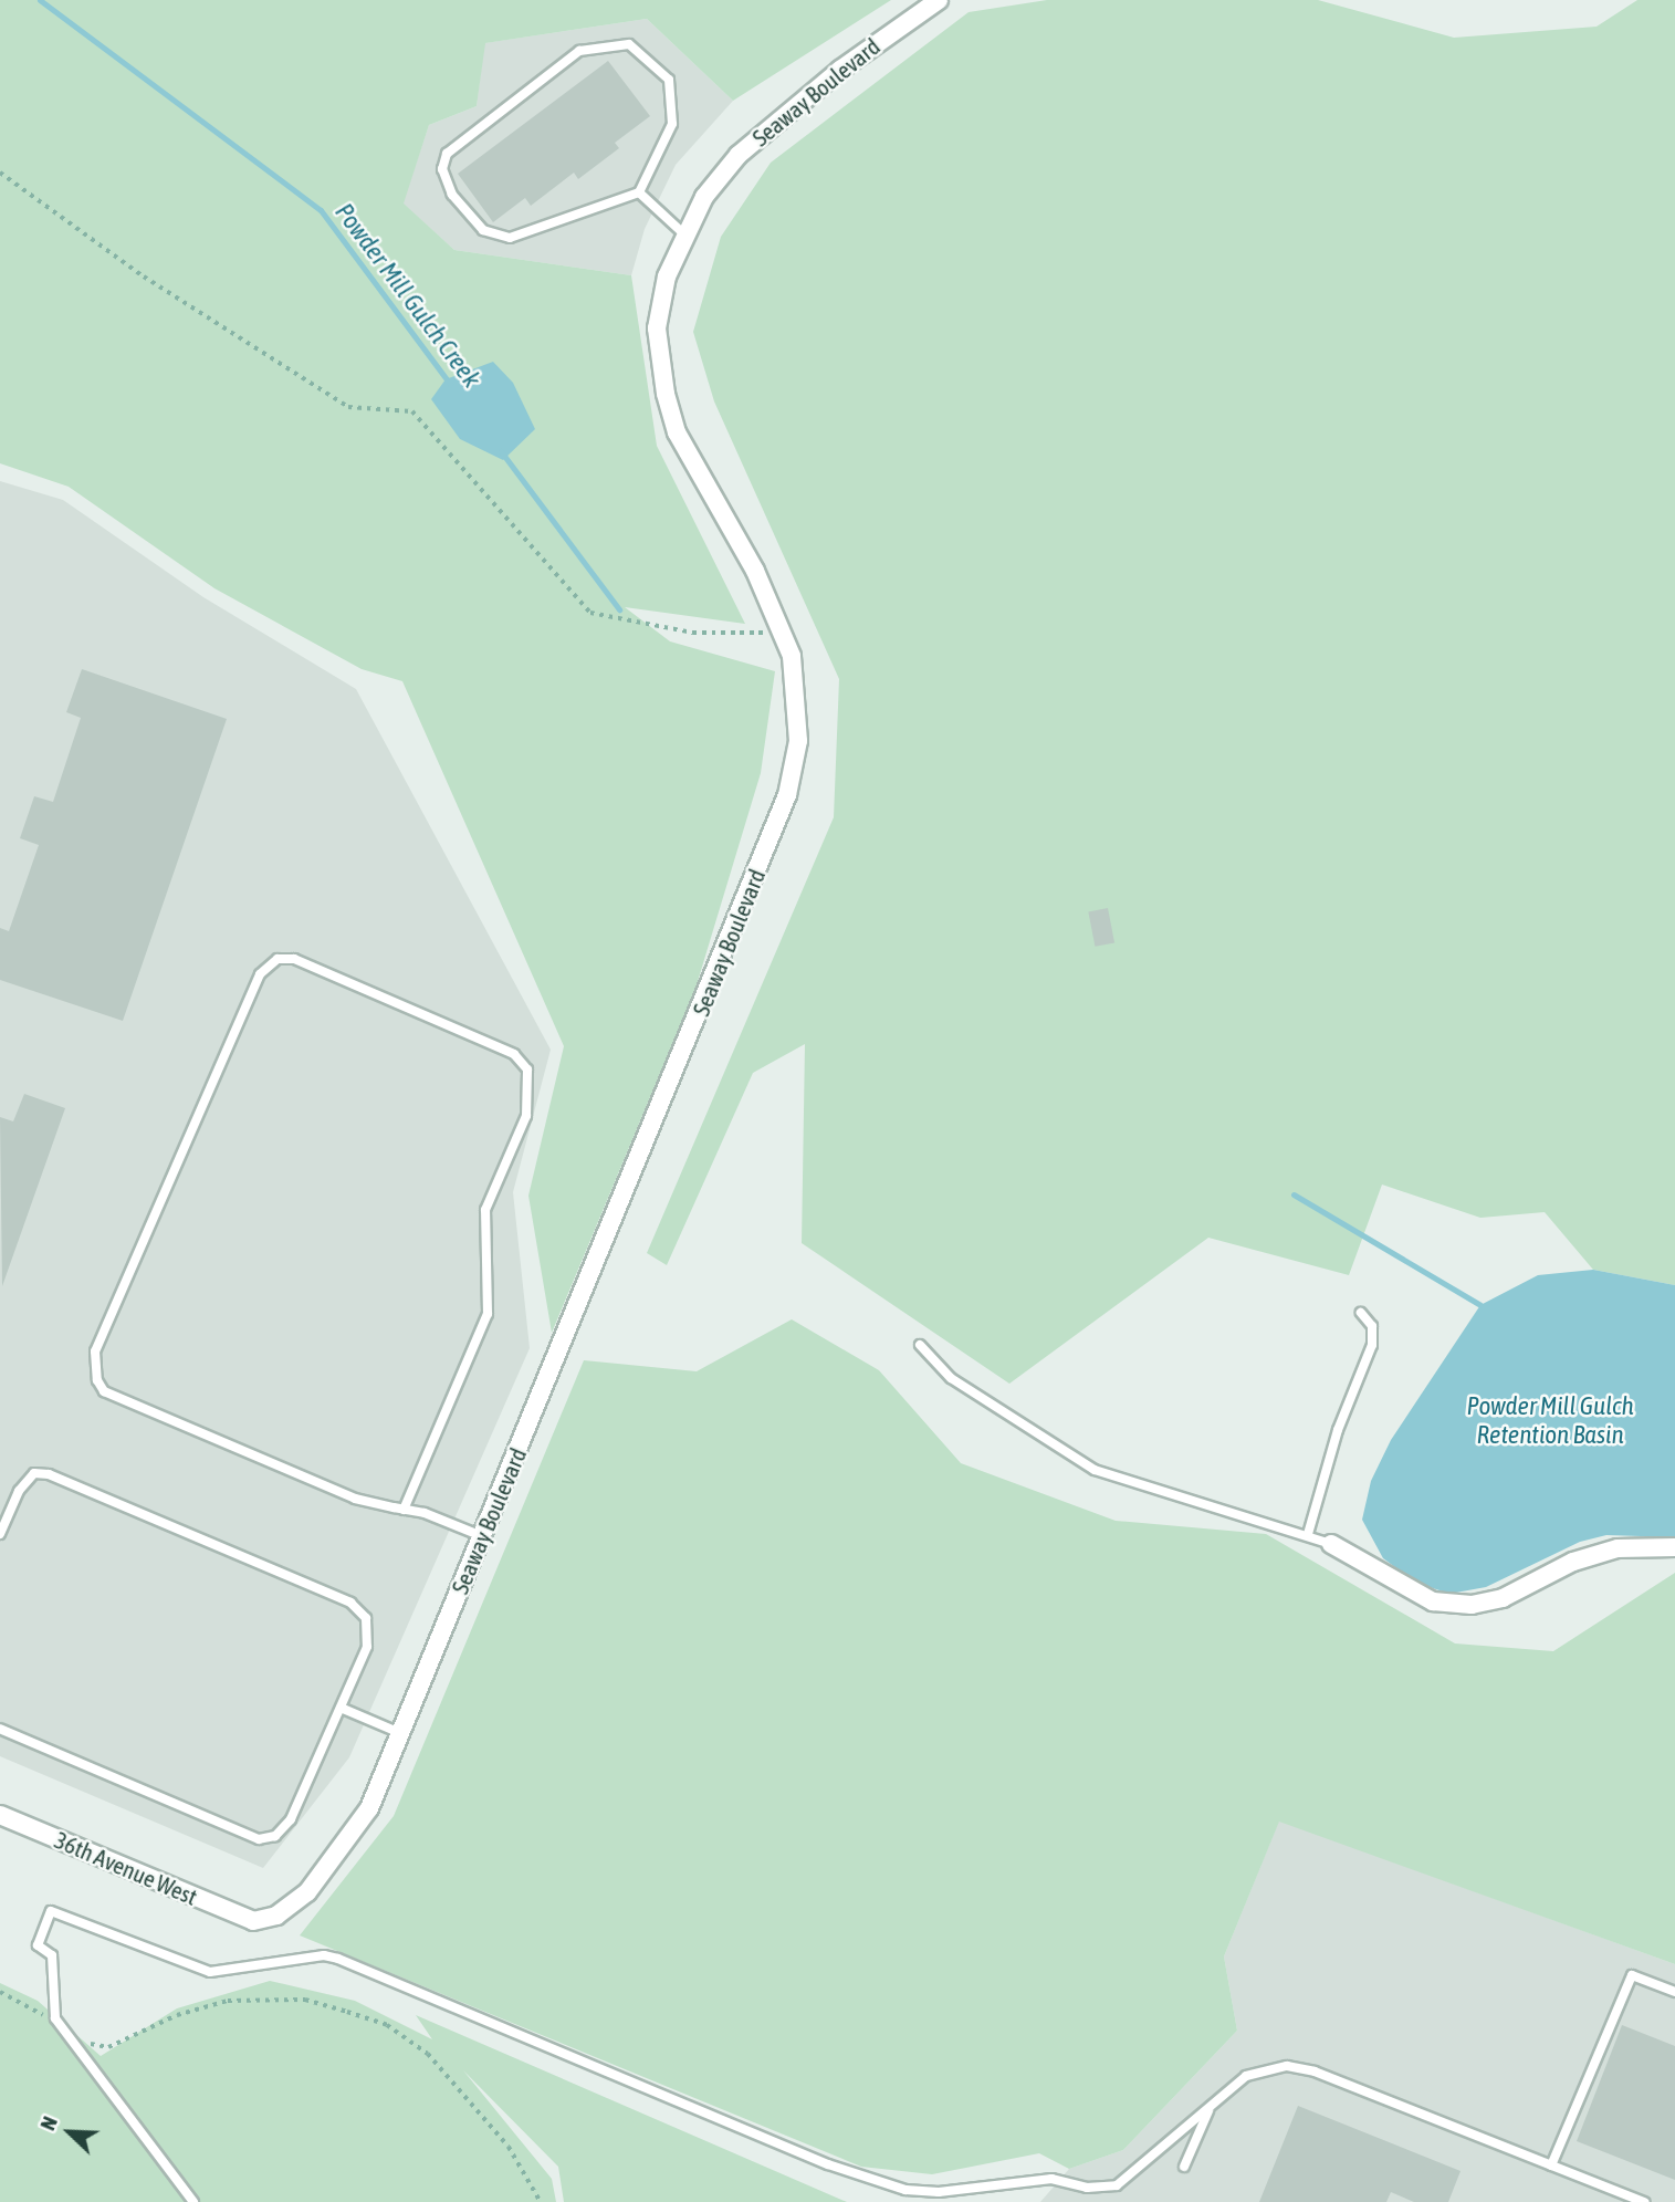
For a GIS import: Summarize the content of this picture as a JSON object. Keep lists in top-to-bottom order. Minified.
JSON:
{"streets":{"street":["Seaway Boulevard","36th Avenue West"]},"crossings":[["Seaway Boulevard","36th Avenue West"]],"water":["Powder Mill Gulch Creek","Powder Mill Gulch Retention Basin"],"north":"top left"}
